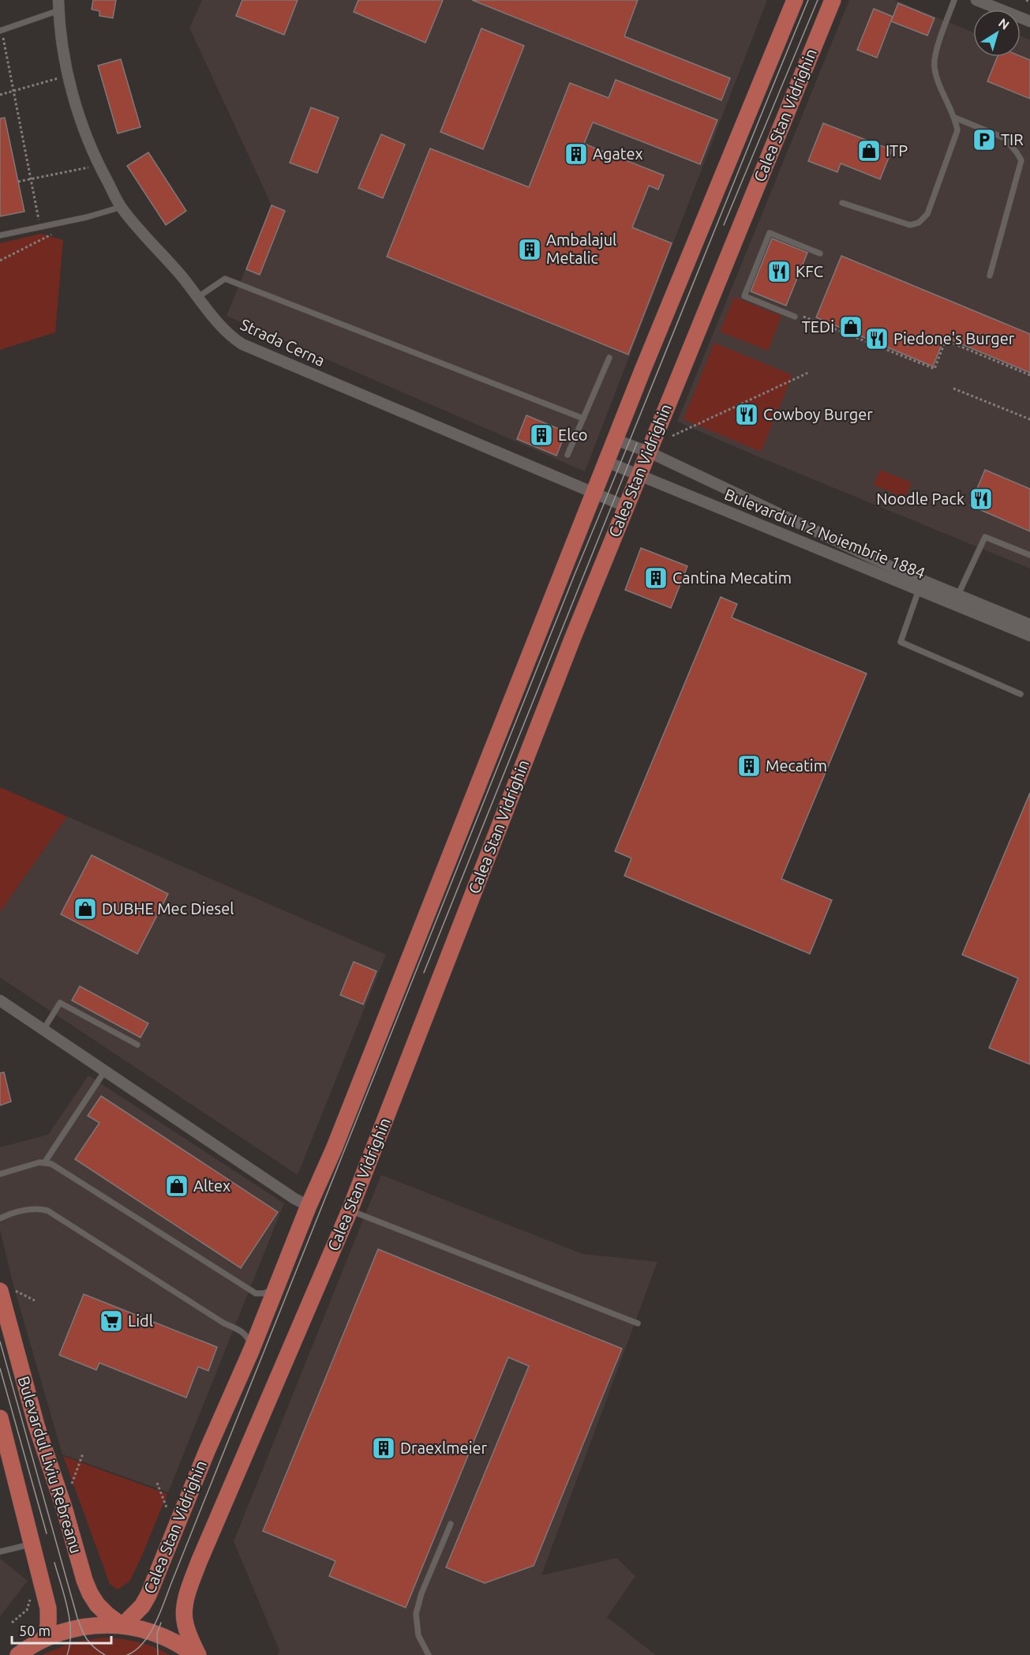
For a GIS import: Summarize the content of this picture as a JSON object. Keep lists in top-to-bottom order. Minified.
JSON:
{"streets":{"main road":["Calea Stan Vidrighin","Bulevardul Liviu Rebreanu"],"street":["Strada Cerna","Bulevardul 12 Noiembrie 1884"]},"crossings":[["Calea Stan Vidrighin","Strada Cerna"],["Calea Stan Vidrighin","Bulevardul 12 Noiembrie 1884"],["Calea Stan Vidrighin","Bulevardul Liviu Rebreanu"]],"places":{"parking":["TIR"],"shop":["ITP","TEDi","DUBHE Mec Diesel","Altex"],"building":["Agatex","Ambalajul Metalic","Elco","Cantina Mecatim","Mecatim","Draexlmeier"],"restaurant":["KFC","Piedone's Burger","Cowboy Burger","Noodle Pack"],"supermarket":["Lidl"]},"scale_bar":"50 m","north":"top right"}
